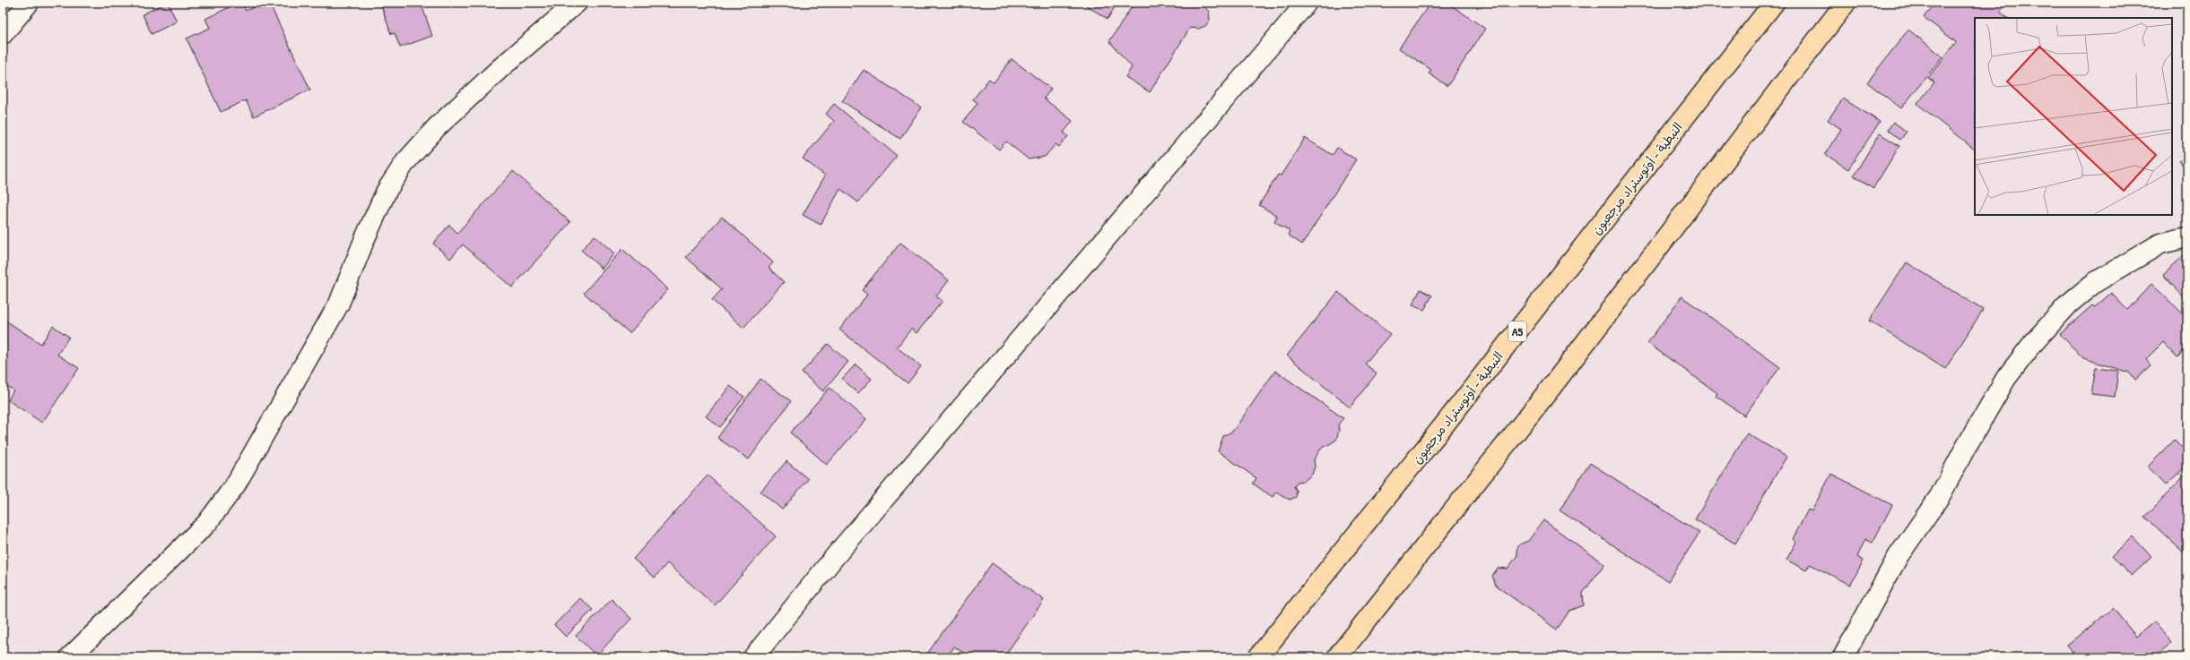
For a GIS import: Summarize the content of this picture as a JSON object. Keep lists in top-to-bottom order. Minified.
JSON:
{"streets":{"highway":["النبطية - أوتوستراد مرجعيون","A5"]}}
